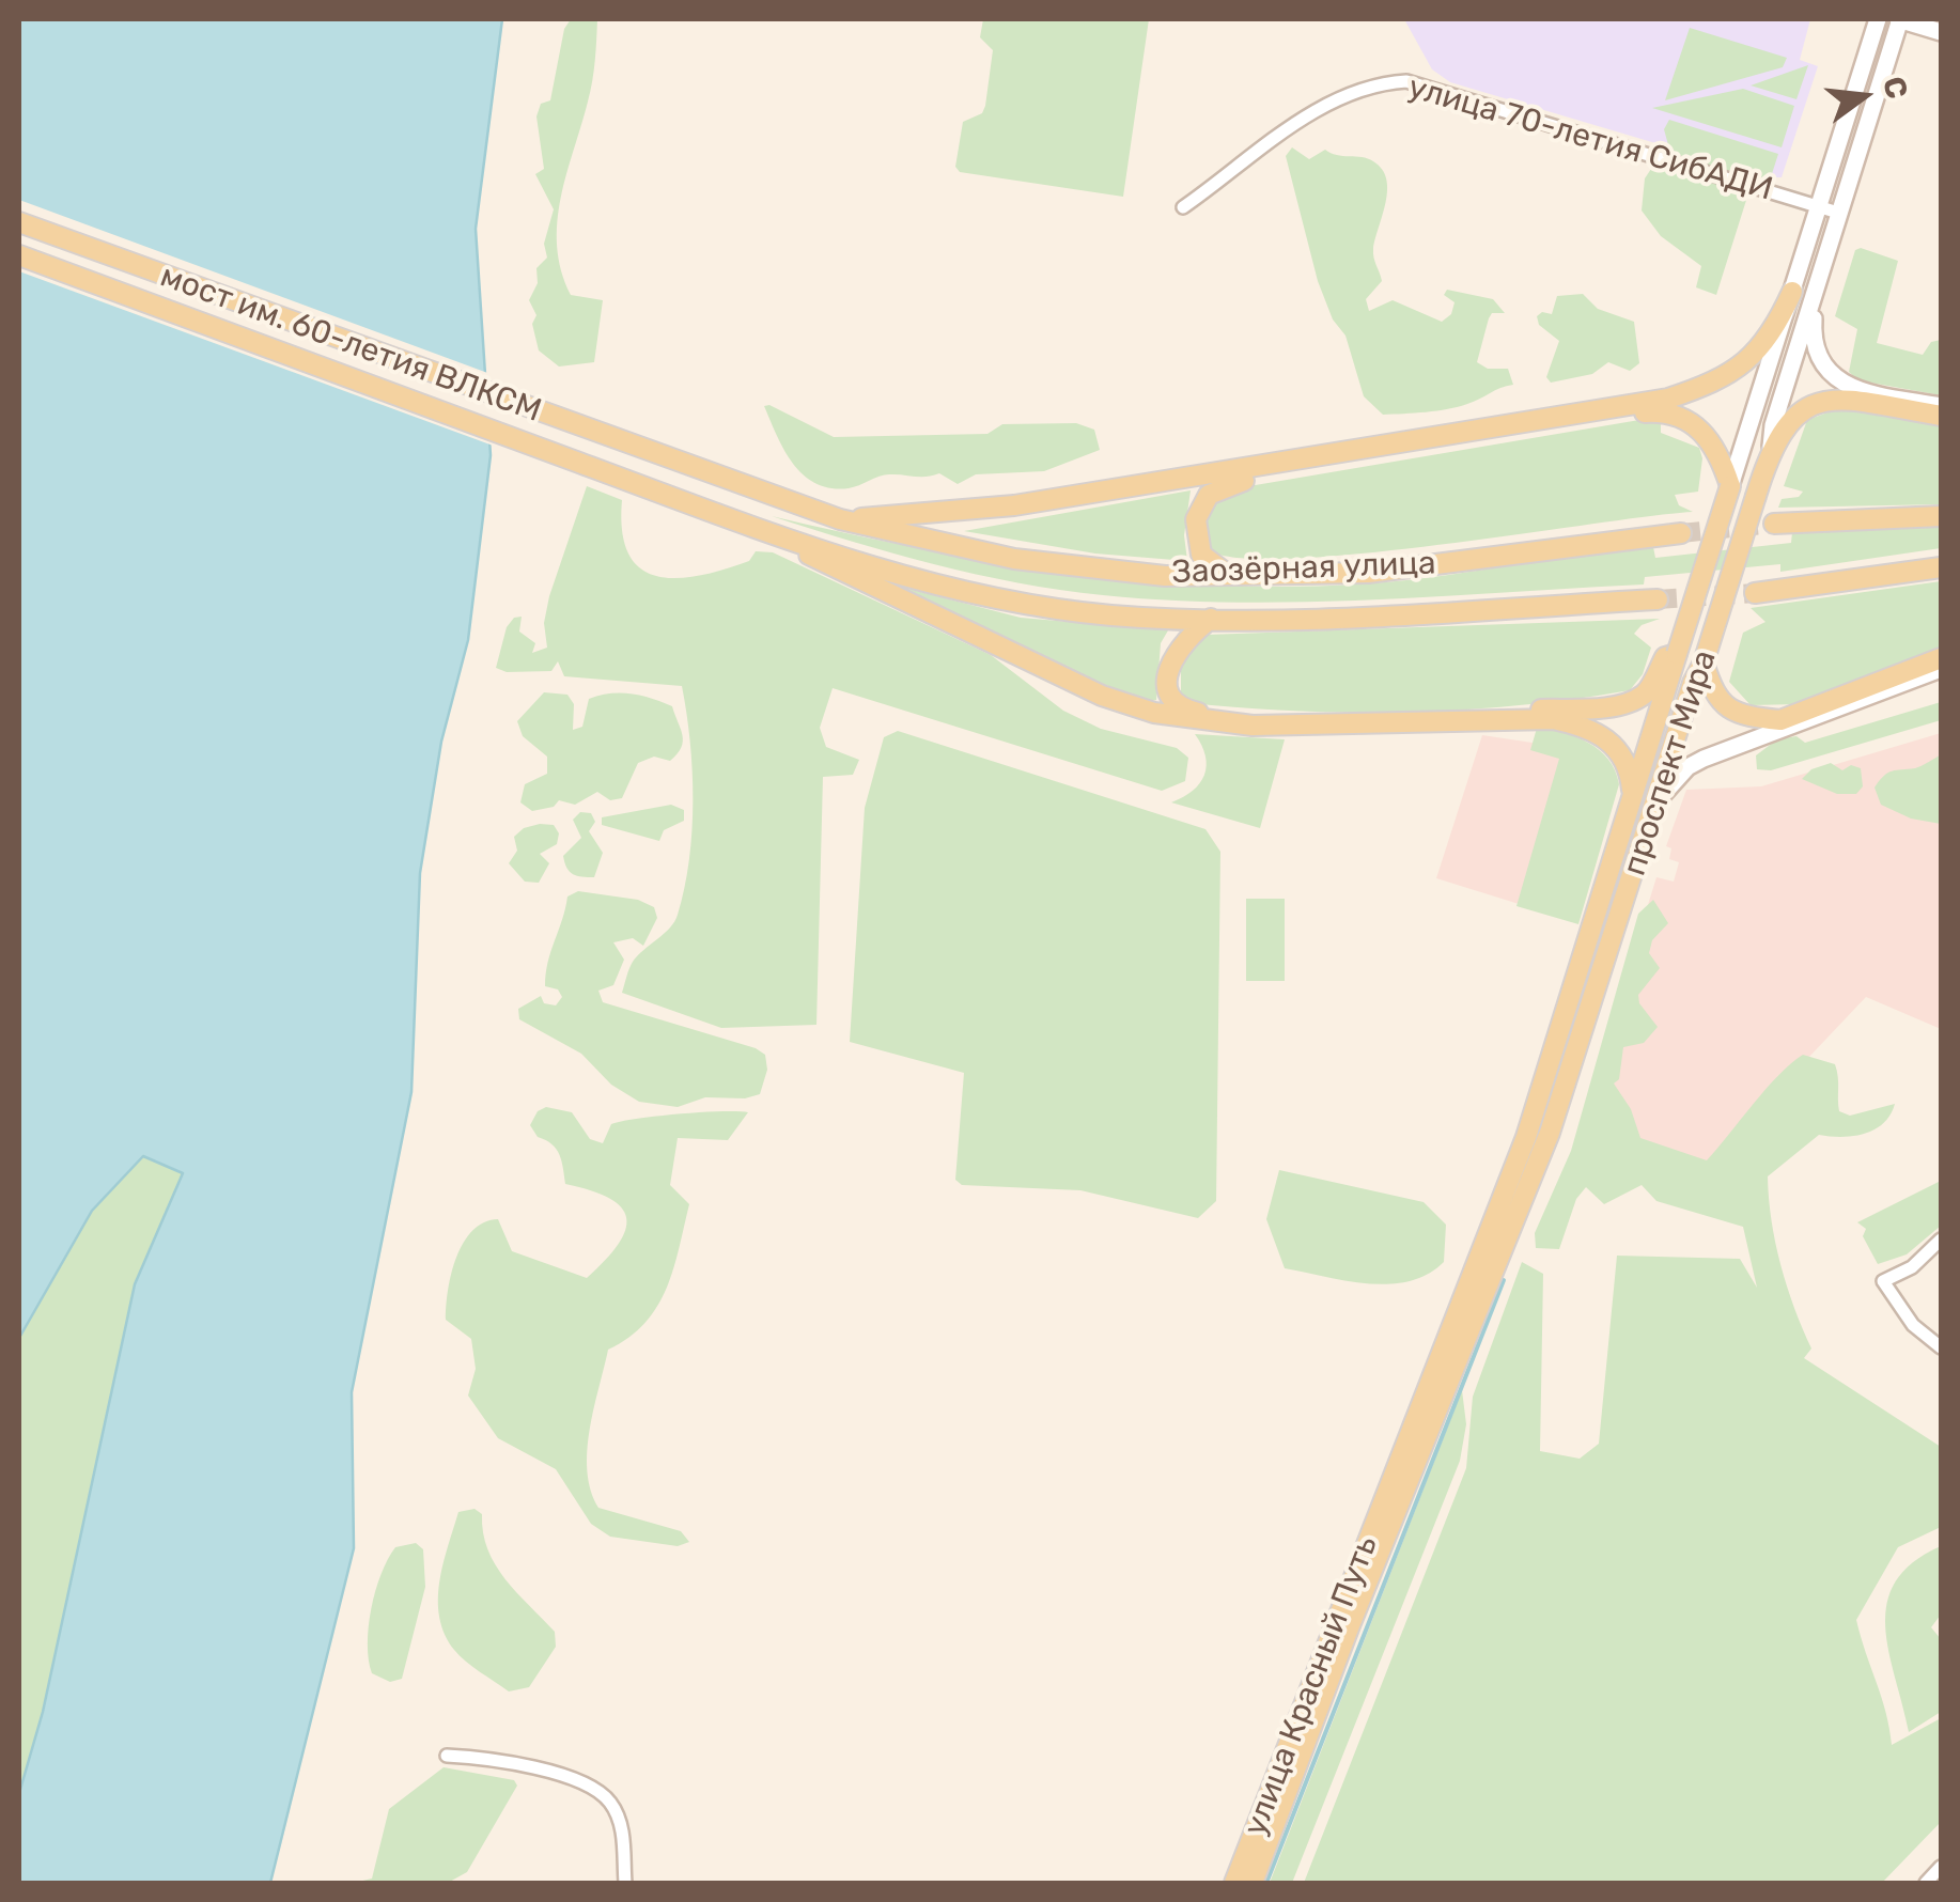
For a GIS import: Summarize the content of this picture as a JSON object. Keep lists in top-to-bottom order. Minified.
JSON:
{"streets":{"main road":["мост им. 60-летия ВЛКСМ","Заозёрная улица","проспект Мира","улица Красный Путь"],"street":["улица 70-летия СибАДИ"]},"crossings":[["улица 70-летия СибАДИ","проспект Мира"],["мост им. 60-летия ВЛКСМ","Заозёрная улица"],["проспект Мира","улица Красный Путь"]],"north":"right"}
